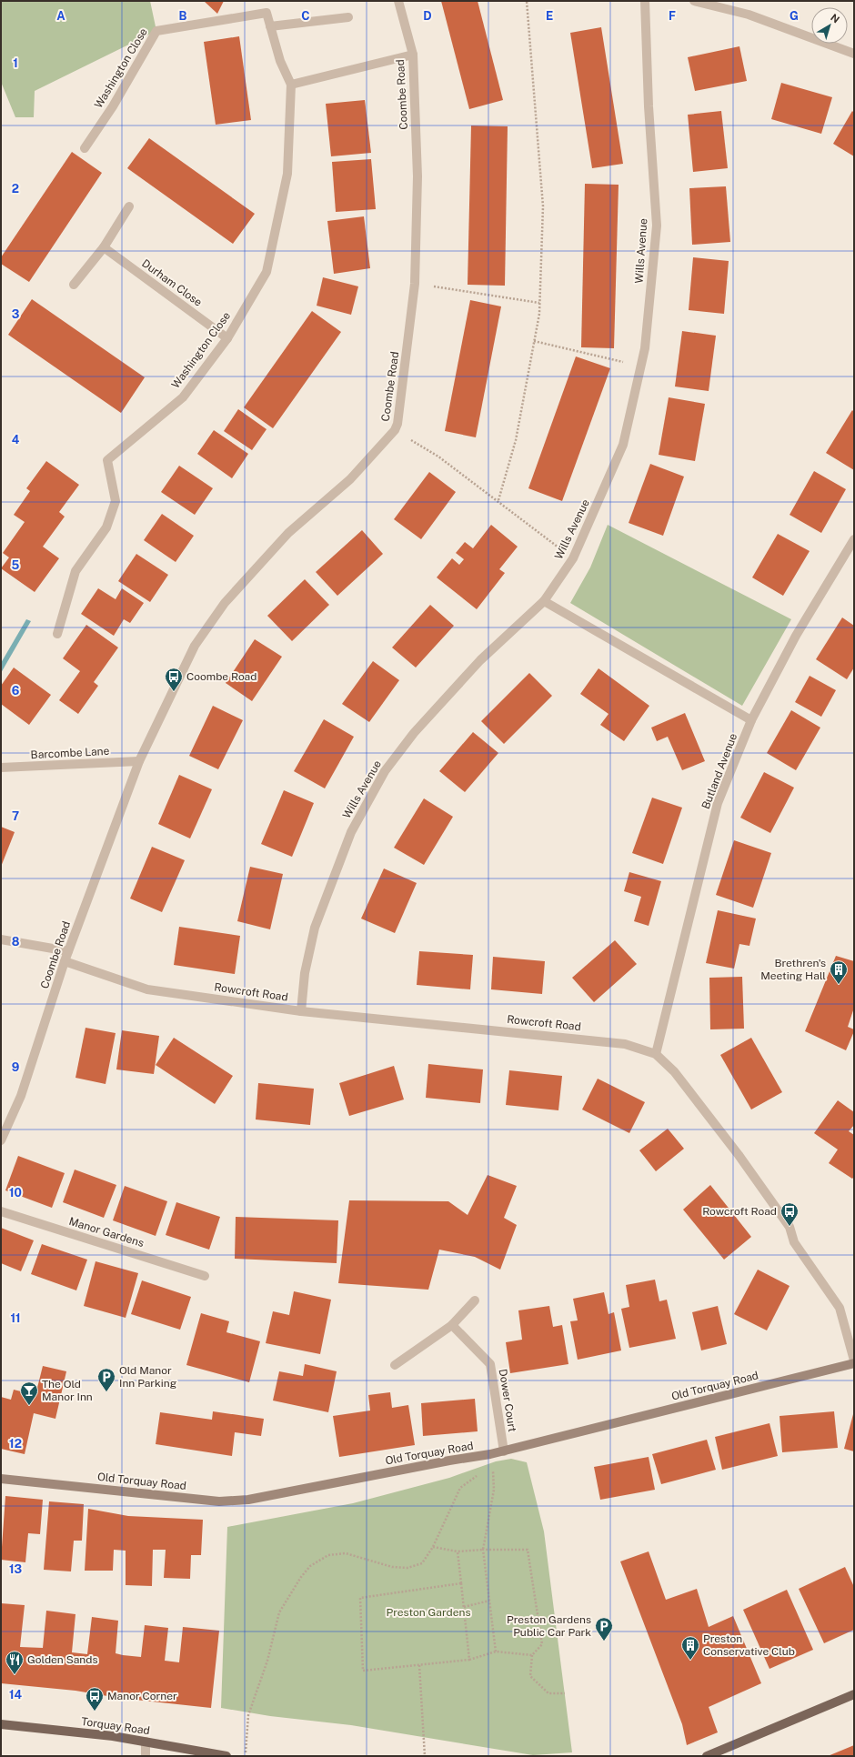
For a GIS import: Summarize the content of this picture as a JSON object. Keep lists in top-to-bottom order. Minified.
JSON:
{"streets":{"main road":["Torquay Road"],"street":["Washington Close","Coombe Road","Wills Avenue","Durham Close","Barcombe Lane","Butland Avenue","Rowcroft Road","Manor Gardens","Old Torquay Road","Dower Court"]},"crossings":[["Washington Close","Durham Close"],["Coombe Road","Barcombe Lane"],["Coombe Road","Rowcroft Road"],["Wills Avenue","Rowcroft Road"],["Butland Avenue","Rowcroft Road"],["Old Torquay Road","Dower Court"]],"parks":["Preston Gardens"],"places":{"bus stop":["Coombe Road","Rowcroft Road","Manor Corner"],"building":["Brethren's Meeting Hall","Preston Conservative Club"],"parking":["Old Manor Inn Parking","Preston Gardens Public Car Park"],"bar":["The Old Manor Inn"],"restaurant":["Golden Sands"]},"north":"top right","grid":{"columns":["A","B","C","D","E","F","G"],"rows":["1","2","3","4","5","6","7","8","9","10","11","12","13","14"]}}
